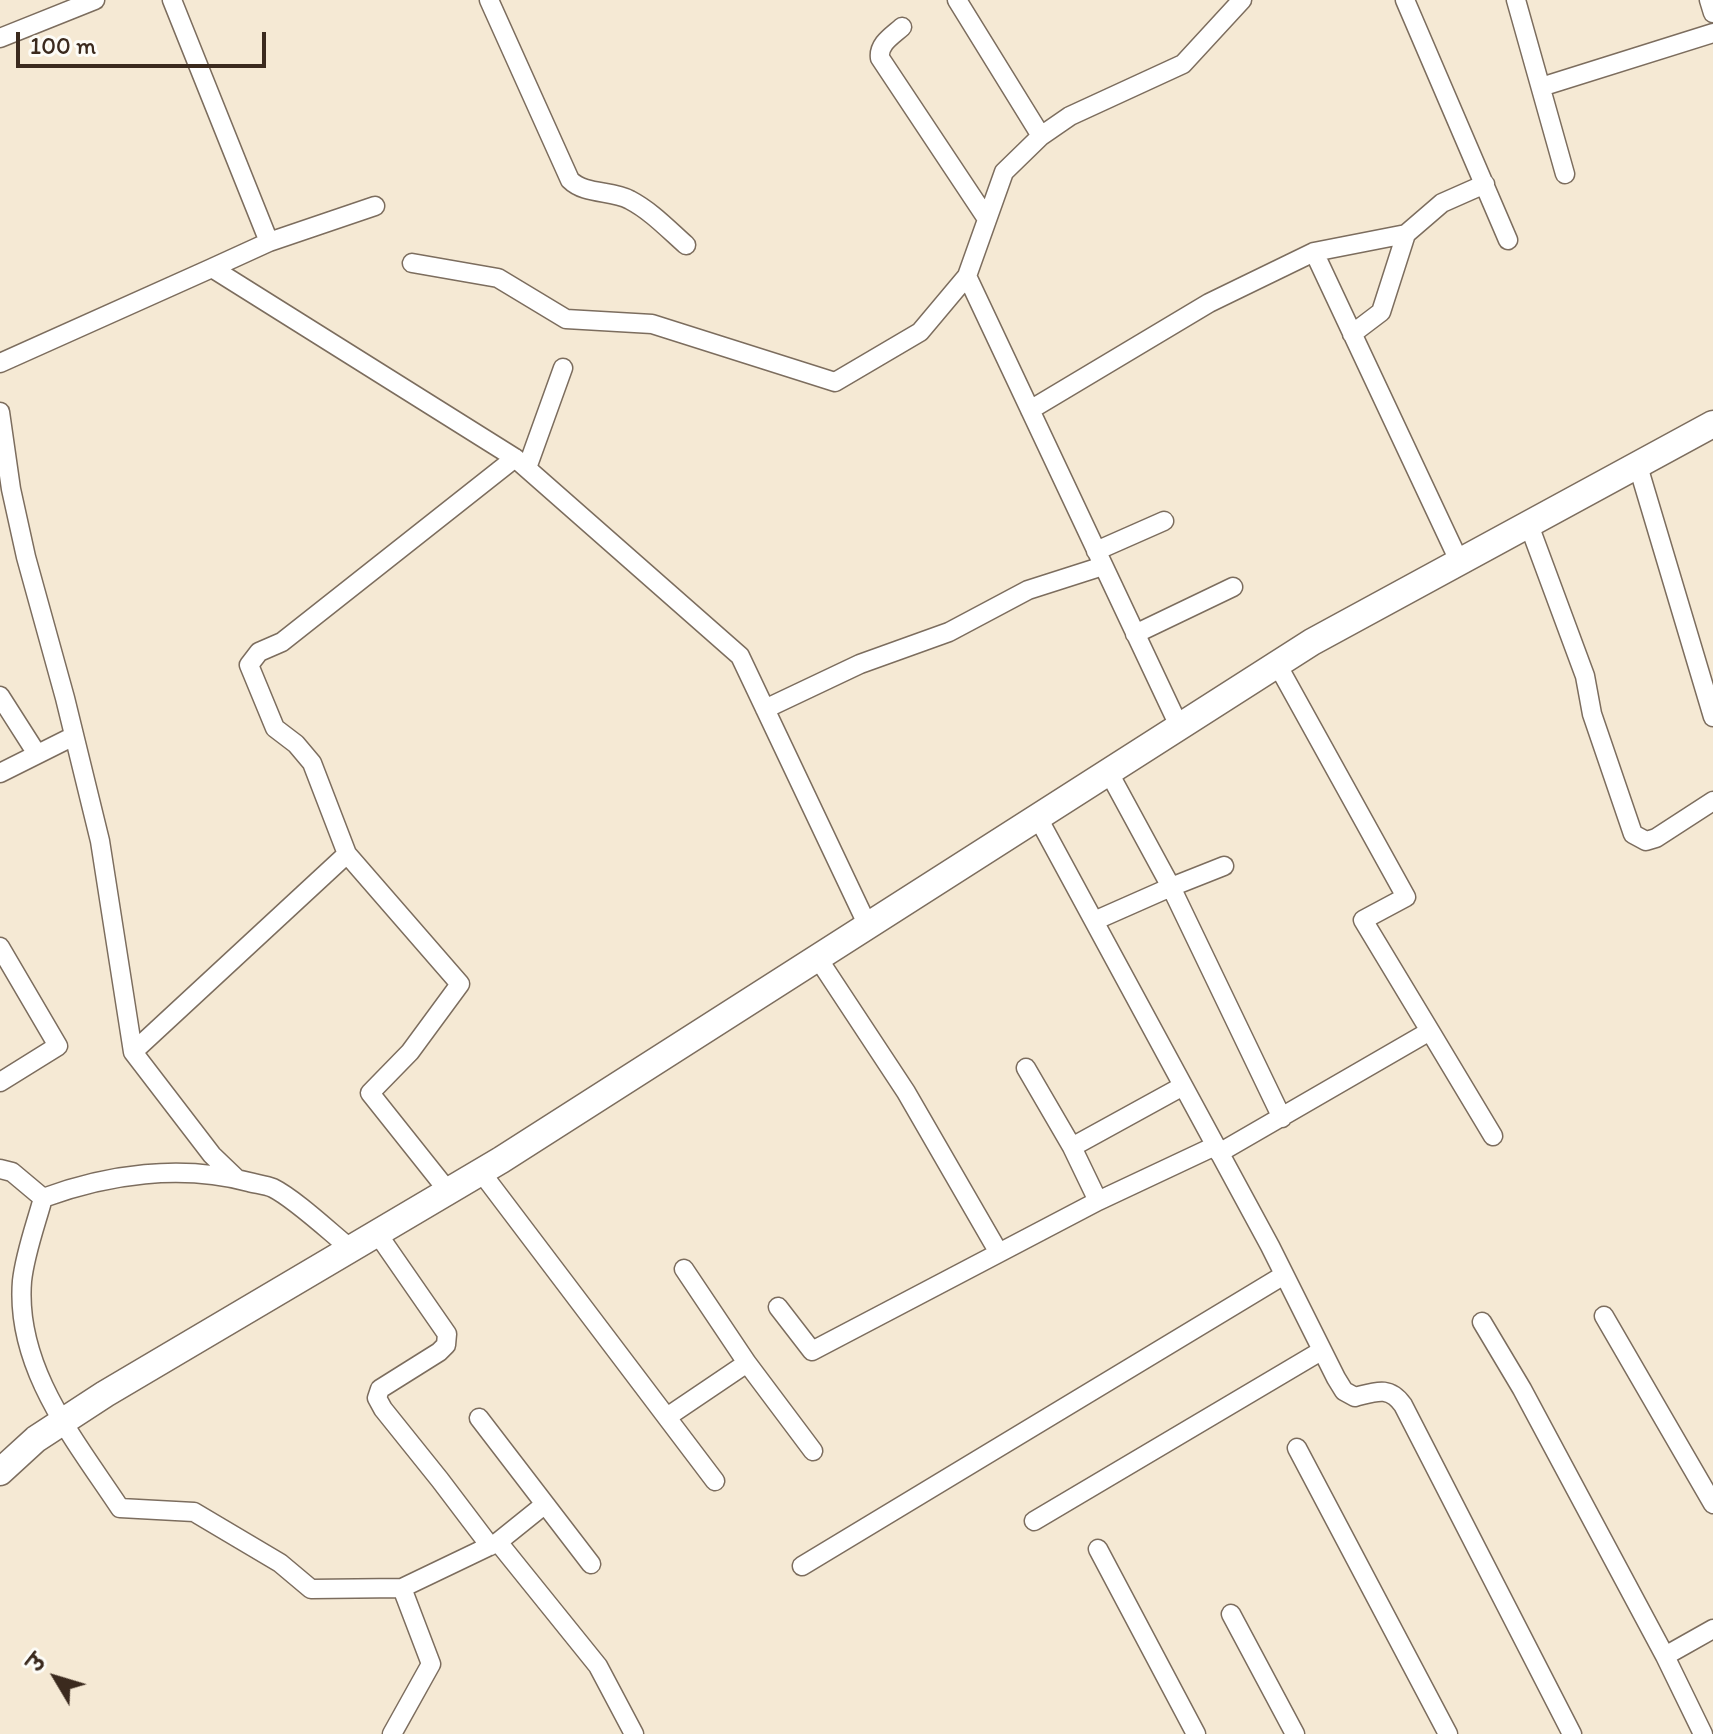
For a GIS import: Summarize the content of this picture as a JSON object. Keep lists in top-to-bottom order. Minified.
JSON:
{"scale_bar":"100 m","north":"top left"}
